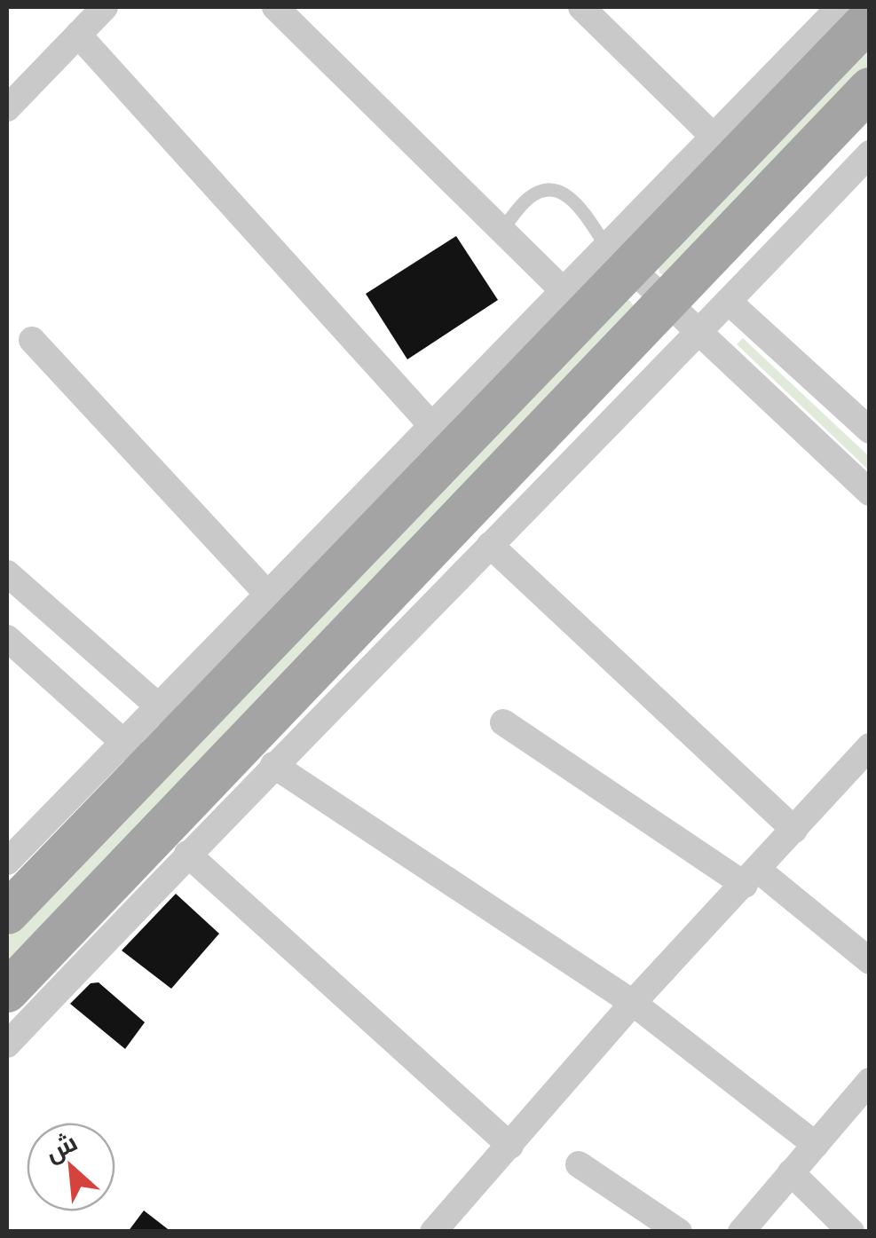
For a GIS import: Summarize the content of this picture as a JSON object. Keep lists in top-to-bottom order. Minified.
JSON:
{"north":"top left"}
